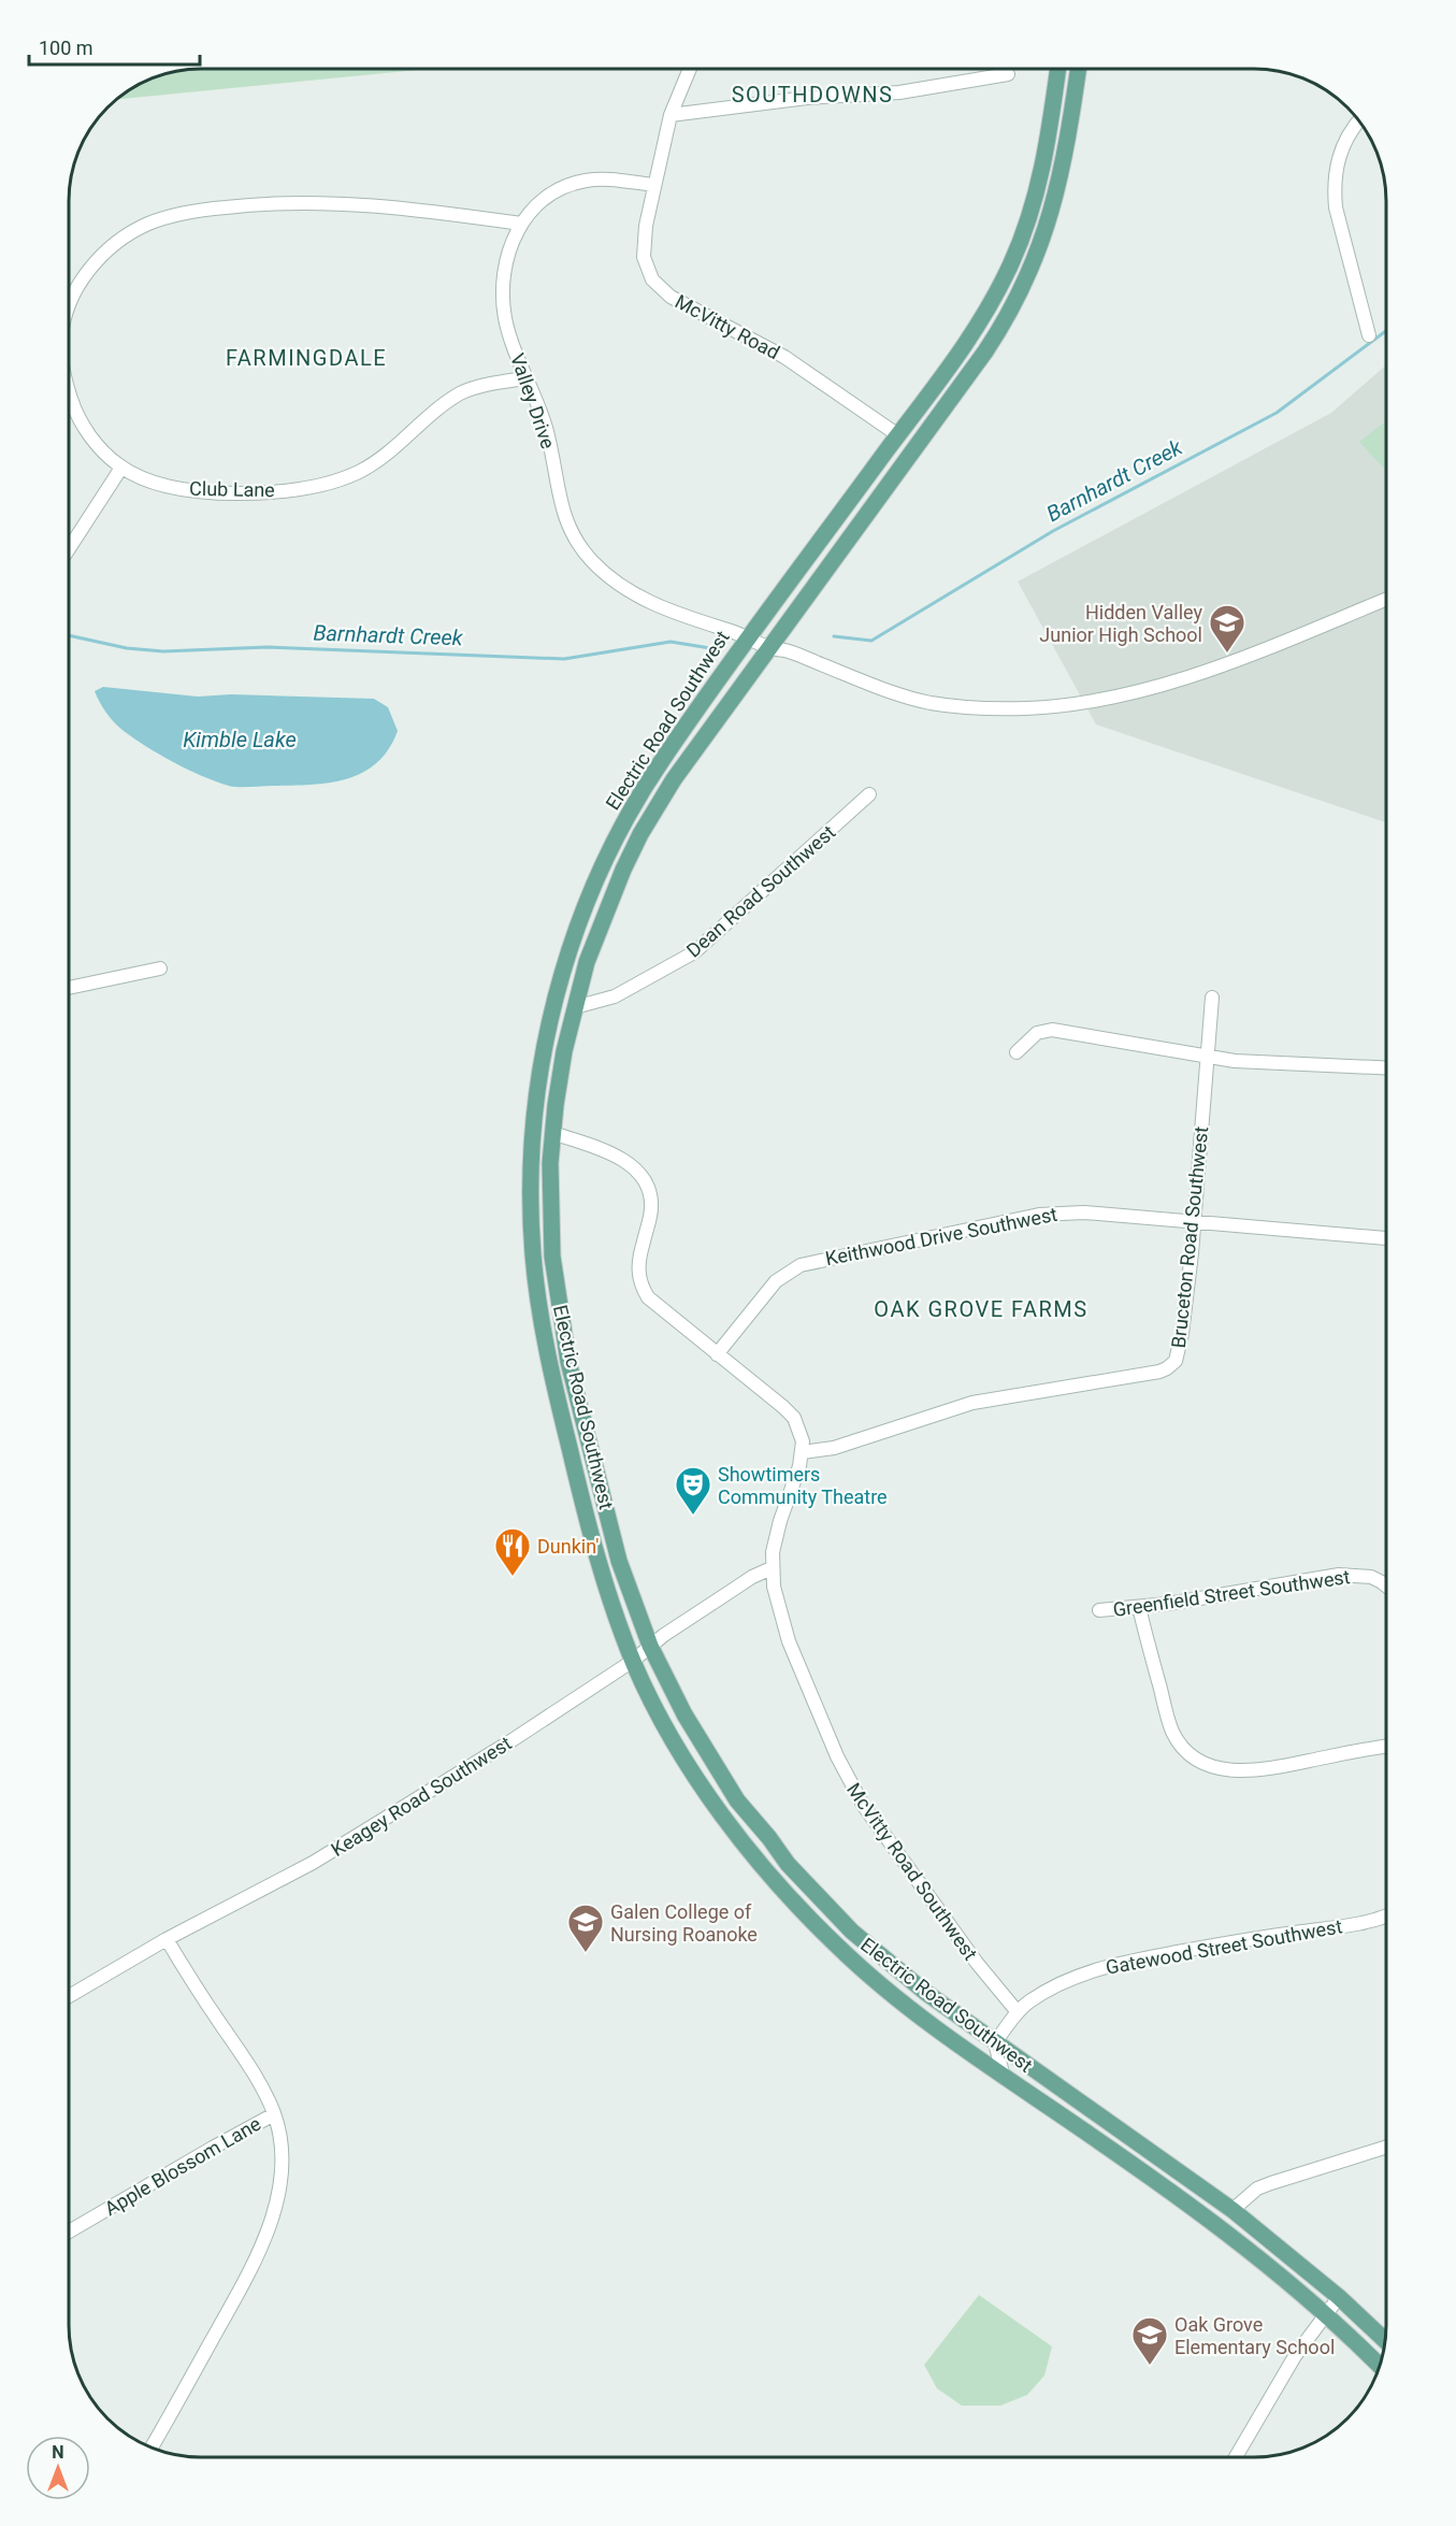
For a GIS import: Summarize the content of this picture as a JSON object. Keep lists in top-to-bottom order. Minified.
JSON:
{"streets":{"main road":["Electric Road Southwest"],"street":["McVitty Road","Valley Drive","Club Lane","Dean Road Southwest","Keithwood Drive Southwest","Bruceton Road Southwest","Greenfield Street Southwest","Keagey Road Southwest","McVitty Road Southwest","Gatewood Street Southwest","Apple Blossom Lane"]},"crossings":[["McVitty Road","Valley Drive"],["McVitty Road","Electric Road Southwest"],["Valley Drive","Club Lane"],["Valley Drive","Electric Road Southwest"],["Electric Road Southwest","Dean Road Southwest"],["Electric Road Southwest","Keagey Road Southwest"],["Electric Road Southwest","Gatewood Street Southwest"],["Keithwood Drive Southwest","Bruceton Road Southwest"],["Bruceton Road Southwest","McVitty Road Southwest"],["Keagey Road Southwest","McVitty Road Southwest"],["McVitty Road Southwest","Gatewood Street Southwest"]],"districts":["SOUTHDOWNS","FARMINGDALE","OAK GROVE FARMS"],"water":["Barnhardt Creek","Kimble Lake"],"places":{"school or university":["Hidden Valley Junior High School","Galen College of Nursing Roanoke","Oak Grove Elementary School"],"theatre":["Showtimers Community Theatre"],"restaurant":["Dunkin'"]},"scale_bar":"100 m","north":"top"}
